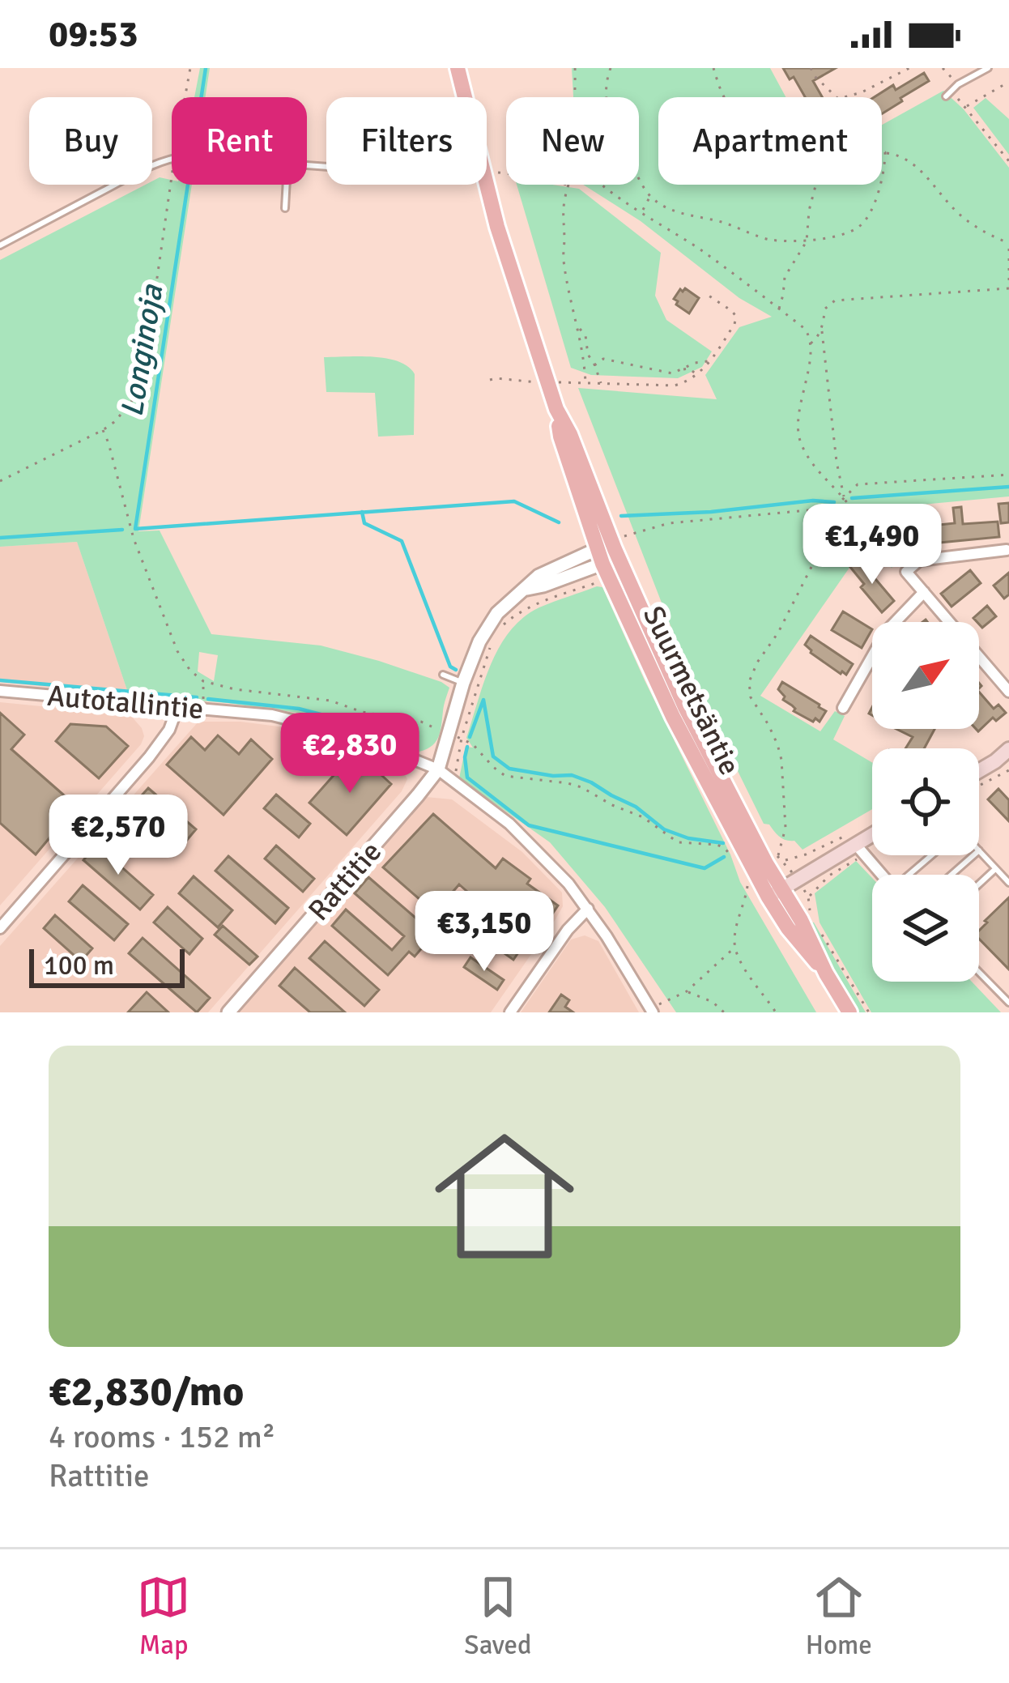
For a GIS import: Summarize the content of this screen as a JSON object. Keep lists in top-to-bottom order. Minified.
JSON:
{"streets":{"main road":["Suurmetsäntie"],"street":["Autotallintie","Rattitie"]},"crossings":[["Suurmetsäntie","Rattitie"],["Autotallintie","Rattitie"]],"water":["Longinoja"],"scale_bar":"100 m","north":"top right","page":{"status":"09:53","chip":["Buy","Rent","Filters","New","Apartment"],"price":["€1,490","€2,830","€2,570","€3,150"],"scale":"100 m","list":[{"name":"€2,830/mo","note":"4 rooms · 152 m² · Rattitie"}],"tabs":["Map","Saved","Home"]}}
